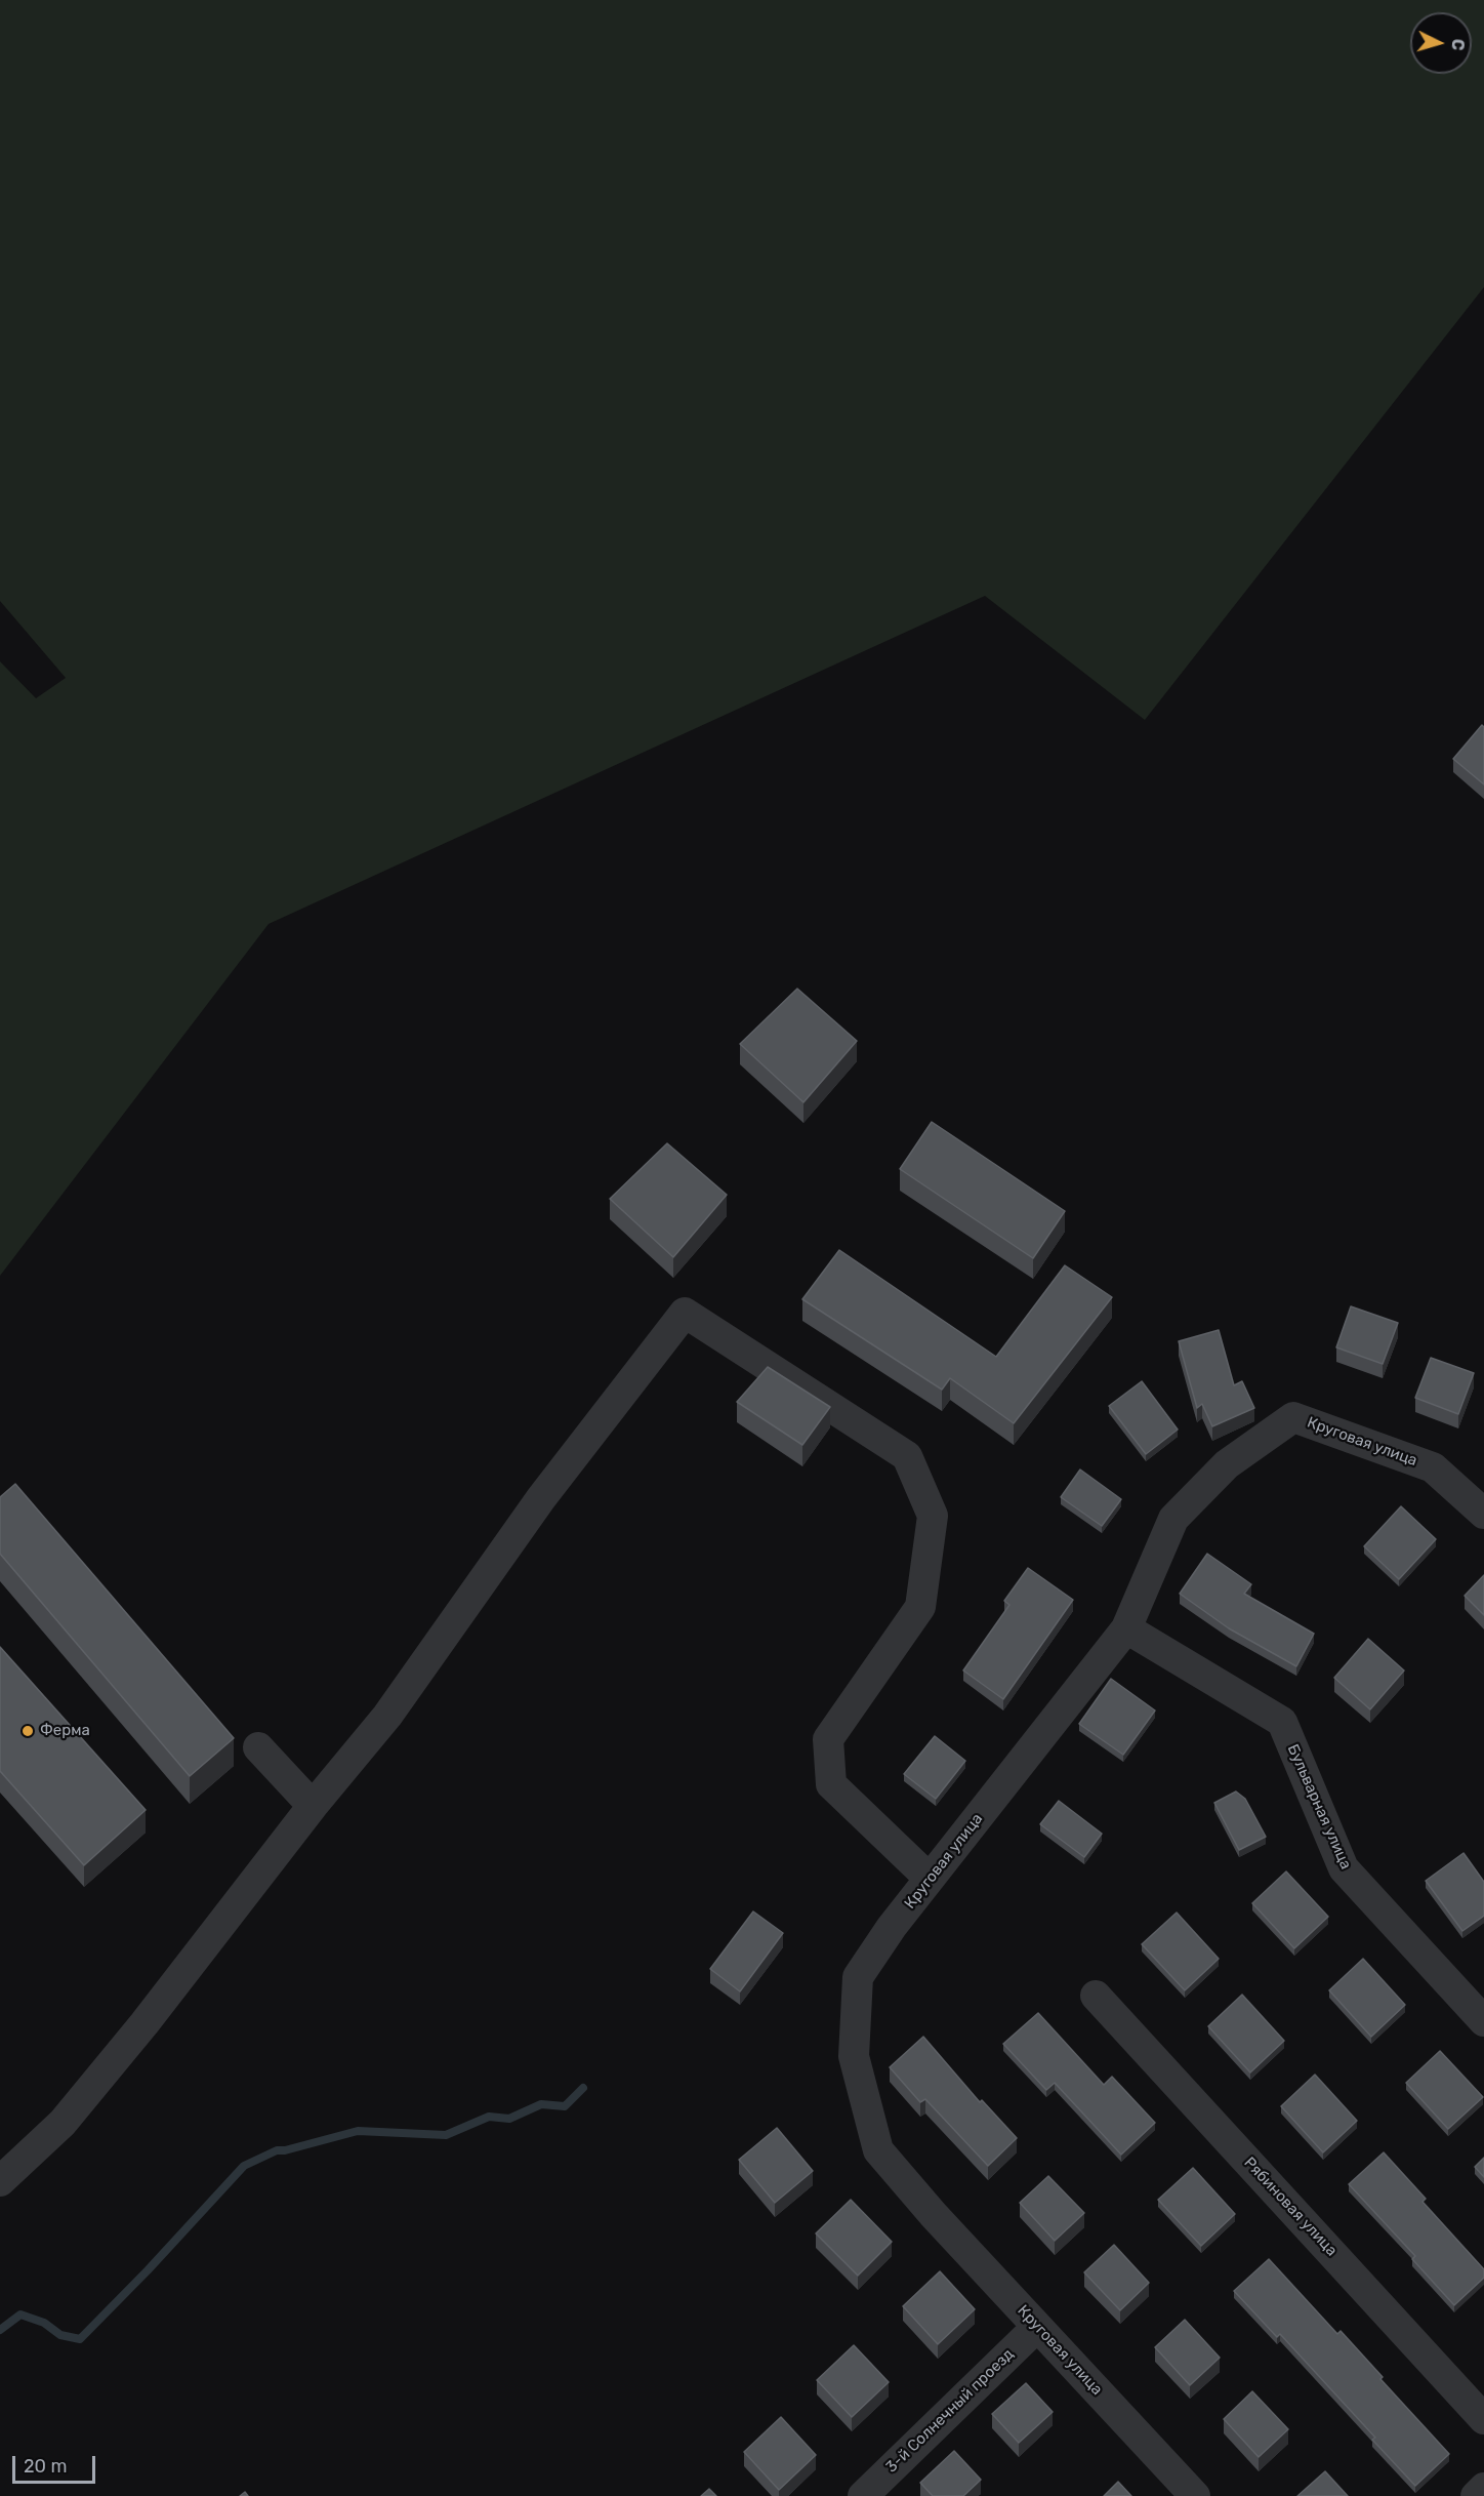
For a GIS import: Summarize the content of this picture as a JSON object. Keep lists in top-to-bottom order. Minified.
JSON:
{"streets":{"street":["Круговая улица","Бульварная улица","Рябиновая улица","3-й Солнечный проезд"]},"crossings":[["Круговая улица","Бульварная улица"],["Круговая улица","3-й Солнечный проезд"]],"places":["Ферма"],"scale_bar":"20 m","north":"right"}
